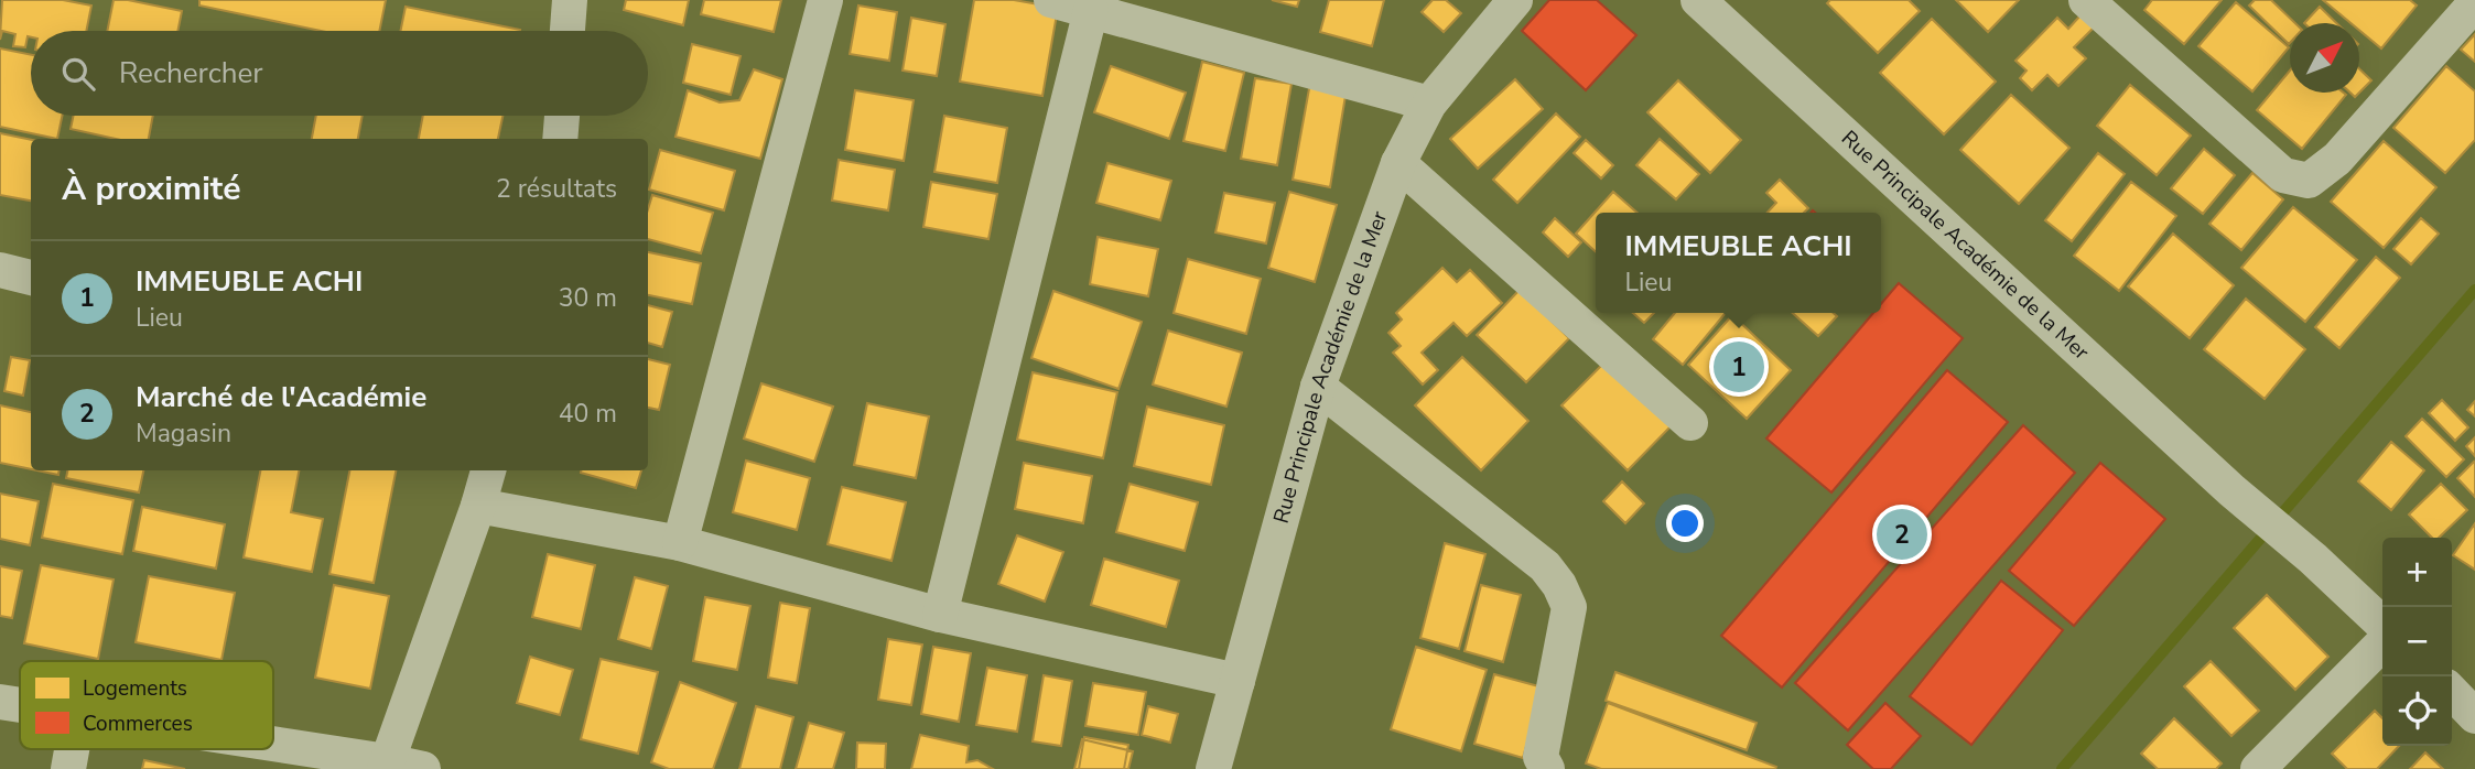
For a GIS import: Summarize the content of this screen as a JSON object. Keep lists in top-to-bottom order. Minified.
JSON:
{"streets":{"street":["Rue Principale Académie de la Mer"]},"legend":["Logements","Commerces"],"north":"top right","page":{"search":"Rechercher","heading":["À proximité","2 résultats"],"popup":["IMMEUBLE ACHI","Lieu"],"list":[{"mark":"1","name":"IMMEUBLE ACHI","note":"Lieu","value":"30 m"},{"mark":"2","name":"Marché de l'Académie","note":"Magasin","value":"40 m"}],"pins":["1","2"],"map_buttons":["+","−"]}}
